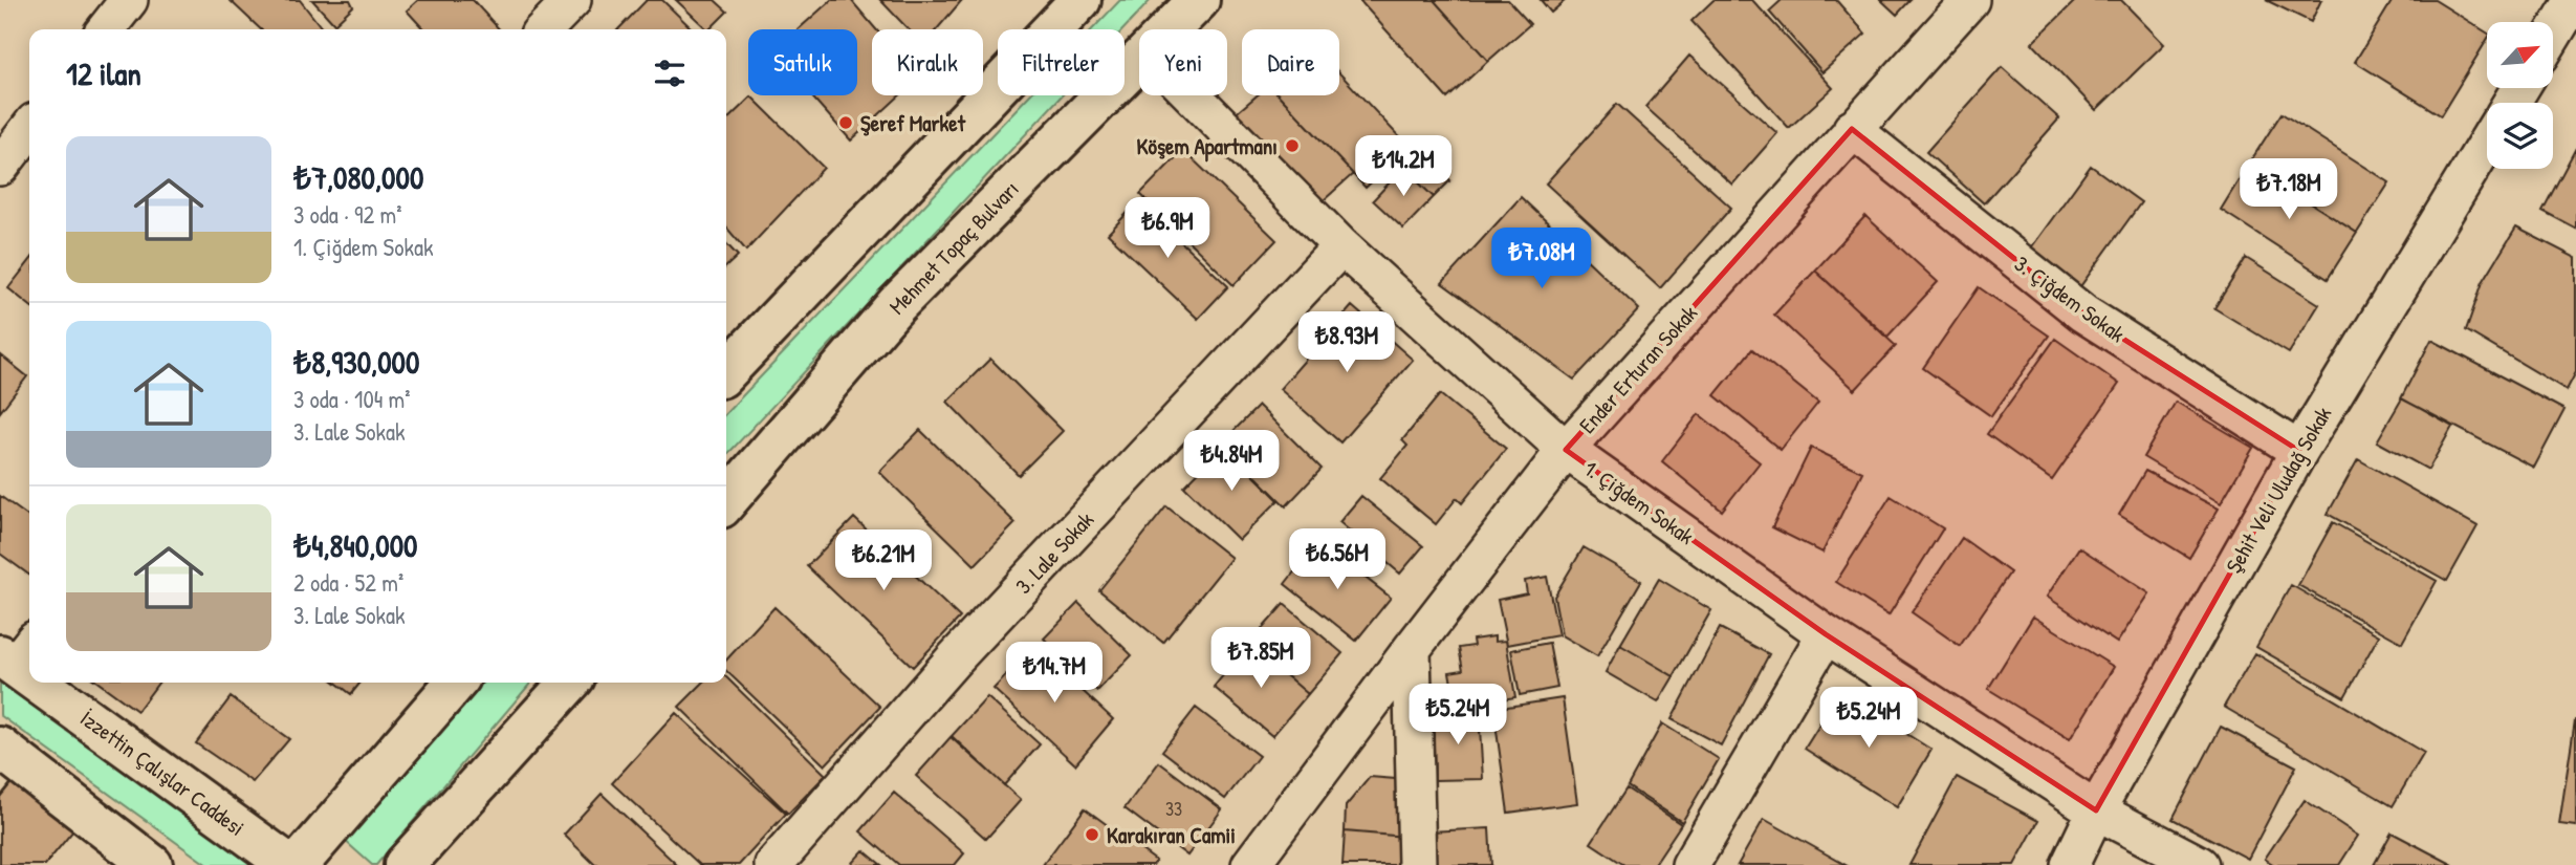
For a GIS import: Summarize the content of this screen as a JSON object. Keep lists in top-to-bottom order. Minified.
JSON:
{"streets":{"main road":["Mehmet Topaç Bulvarı","İzzettin Çalışlar Caddesi"],"street":["3. Çiğdem Sokak","Ender Erturan Sokak","Şehit Veli Uludağ Sokak","1. Çiğdem Sokak","3. Lale Sokak"]},"crossings":[["3. Çiğdem Sokak","Ender Erturan Sokak"],["3. Çiğdem Sokak","Şehit Veli Uludağ Sokak"],["Ender Erturan Sokak","1. Çiğdem Sokak"],["Şehit Veli Uludağ Sokak","1. Çiğdem Sokak"],["1. Çiğdem Sokak","3. Lale Sokak"]],"places":["Şeref Market","Köşem Apartmanı","Karakıran Camii"],"house_numbers":["33"],"north":"top right","page":{"chip":["Satılık","Kiralık","Filtreler","Yeni","Daire"],"heading":"12 ilan","list":[{"name":"₺7,080,000","note":"3 oda · 92 m² · 1. Çiğdem Sokak"},{"name":"₺8,930,000","note":"3 oda · 104 m² · 3. Lale Sokak"},{"name":"₺4,840,000","note":"2 oda · 52 m² · 3. Lale Sokak"}],"price":["₺14.2M","₺7.18M","₺6.9M","₺7.08M","₺8.93M","₺4.84M","₺6.56M","₺6.21M","₺7.85M","₺14.7M","₺5.24M","₺5.24M"]}}
